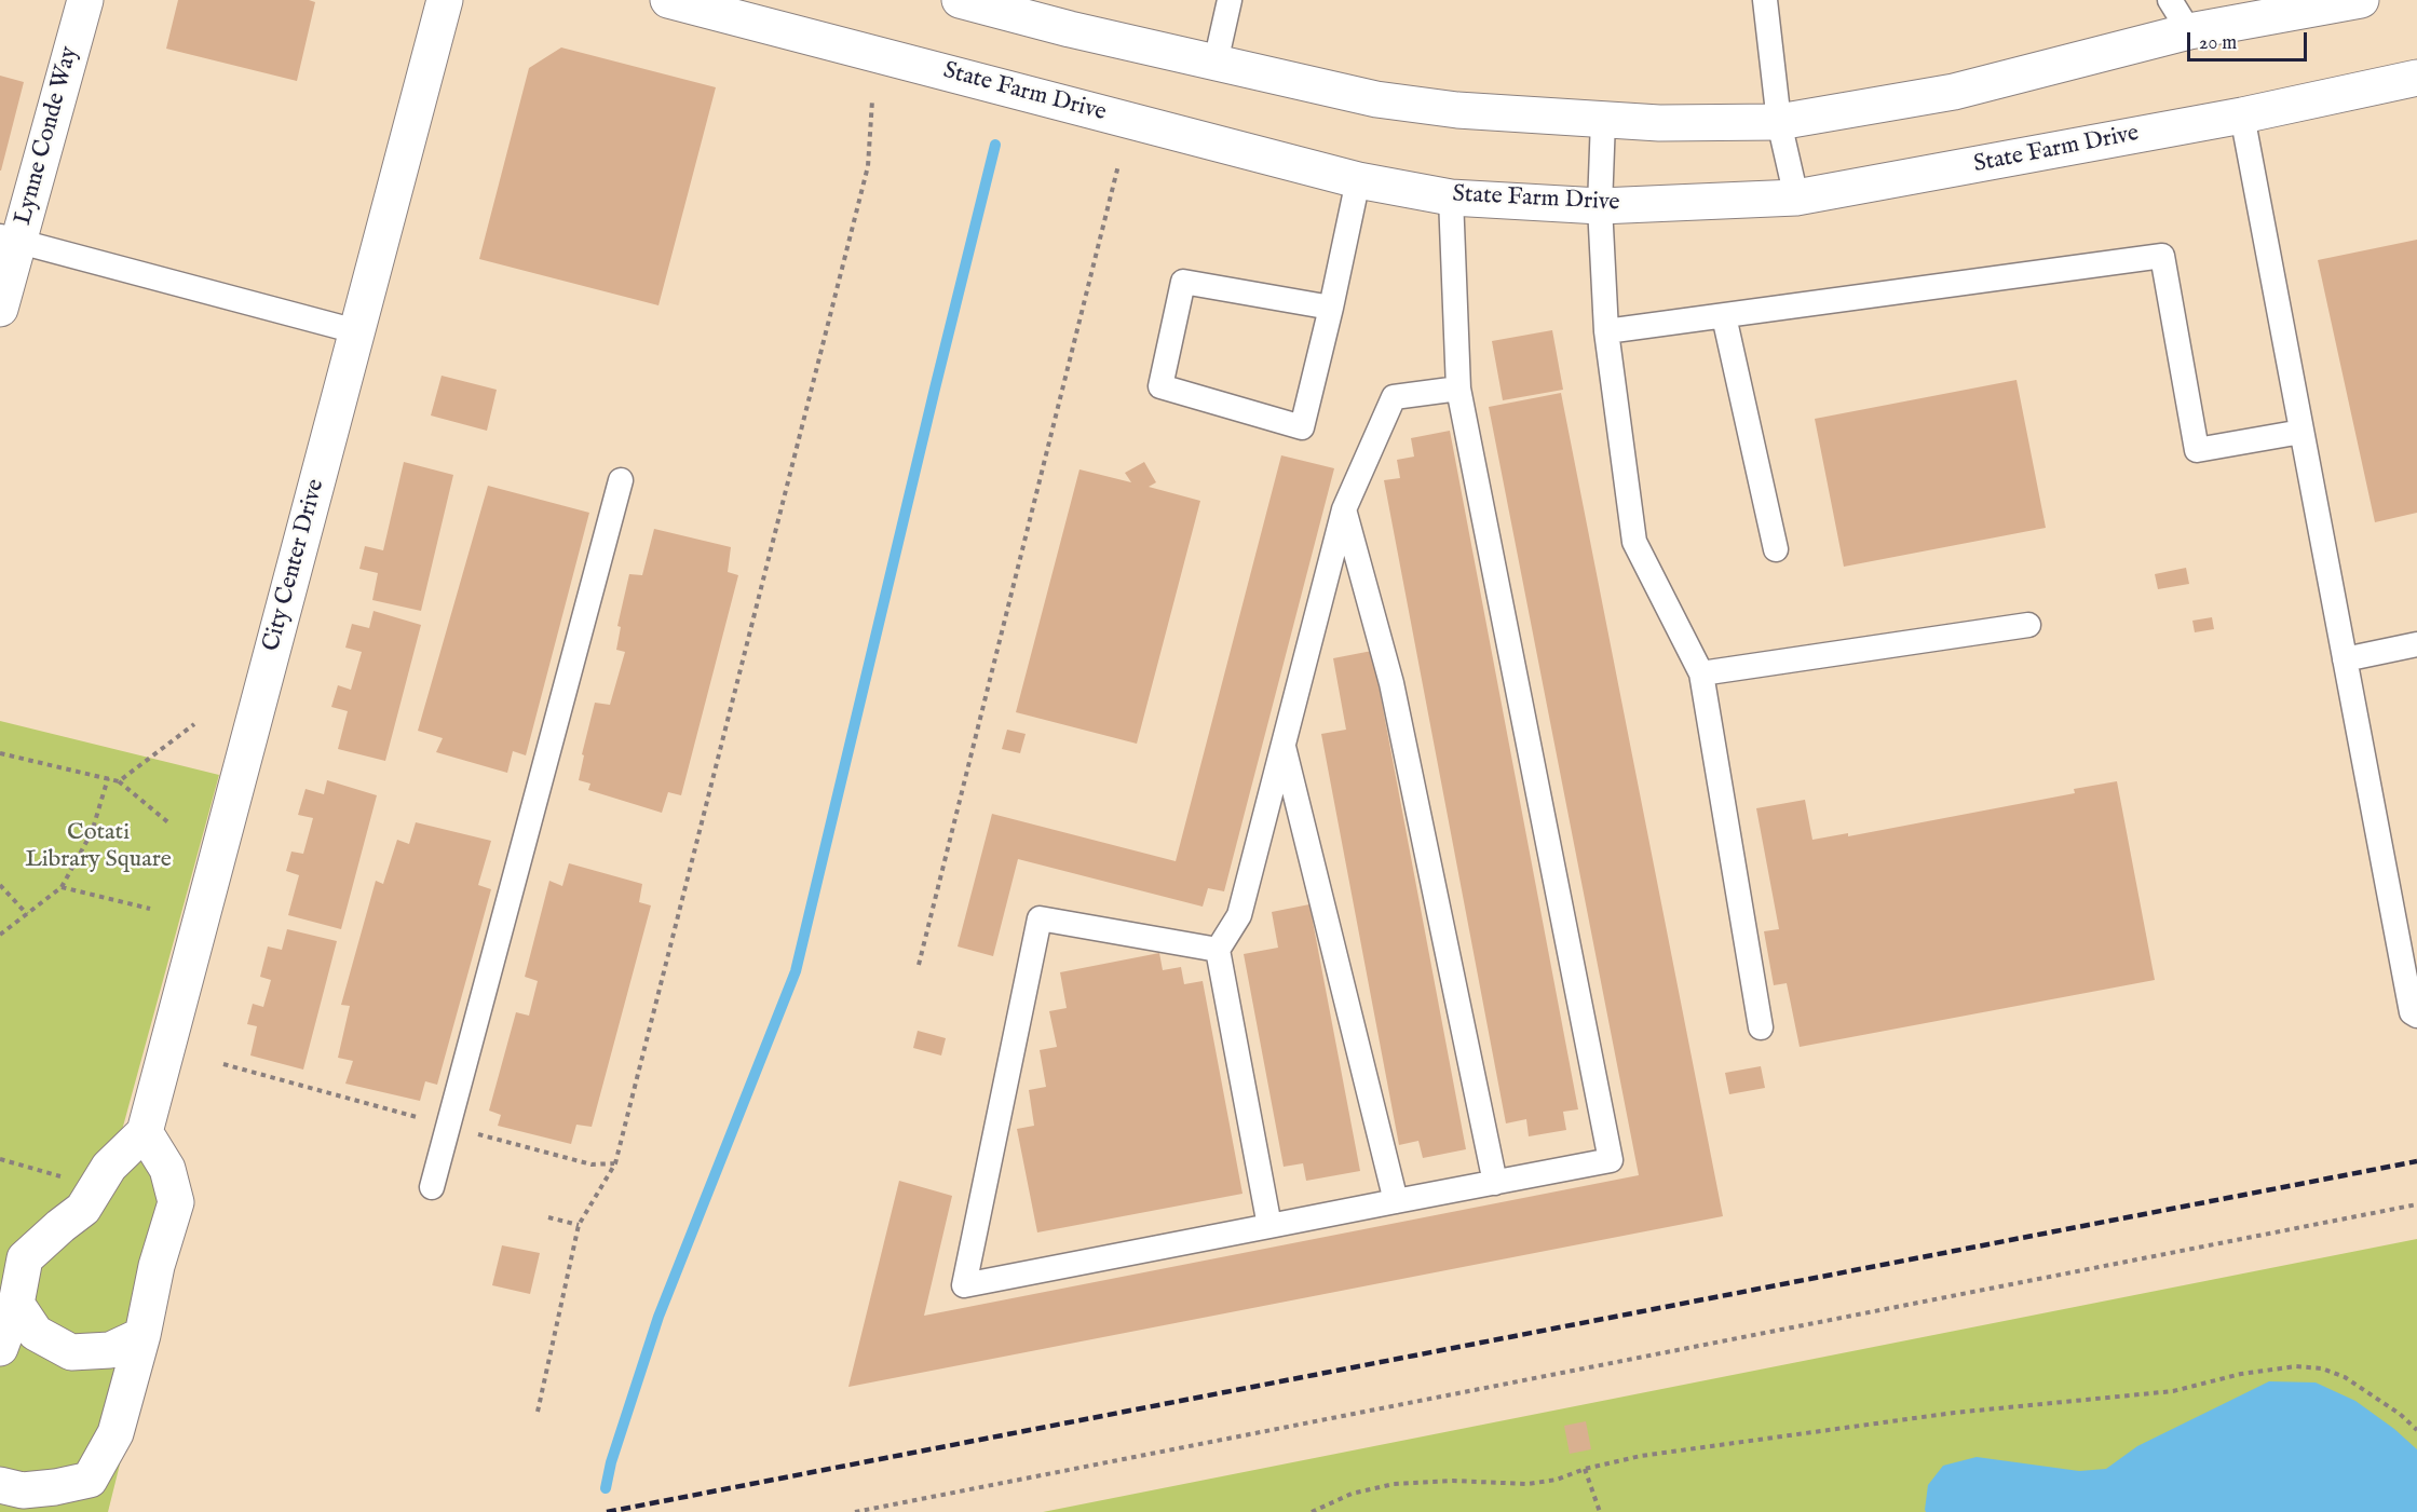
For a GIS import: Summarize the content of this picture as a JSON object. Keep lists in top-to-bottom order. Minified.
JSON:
{"streets":{"street":["State Farm Drive","Lynne Conde Way","City Center Drive"]},"parks":["Cotati Library Square"],"scale_bar":"20 m"}
